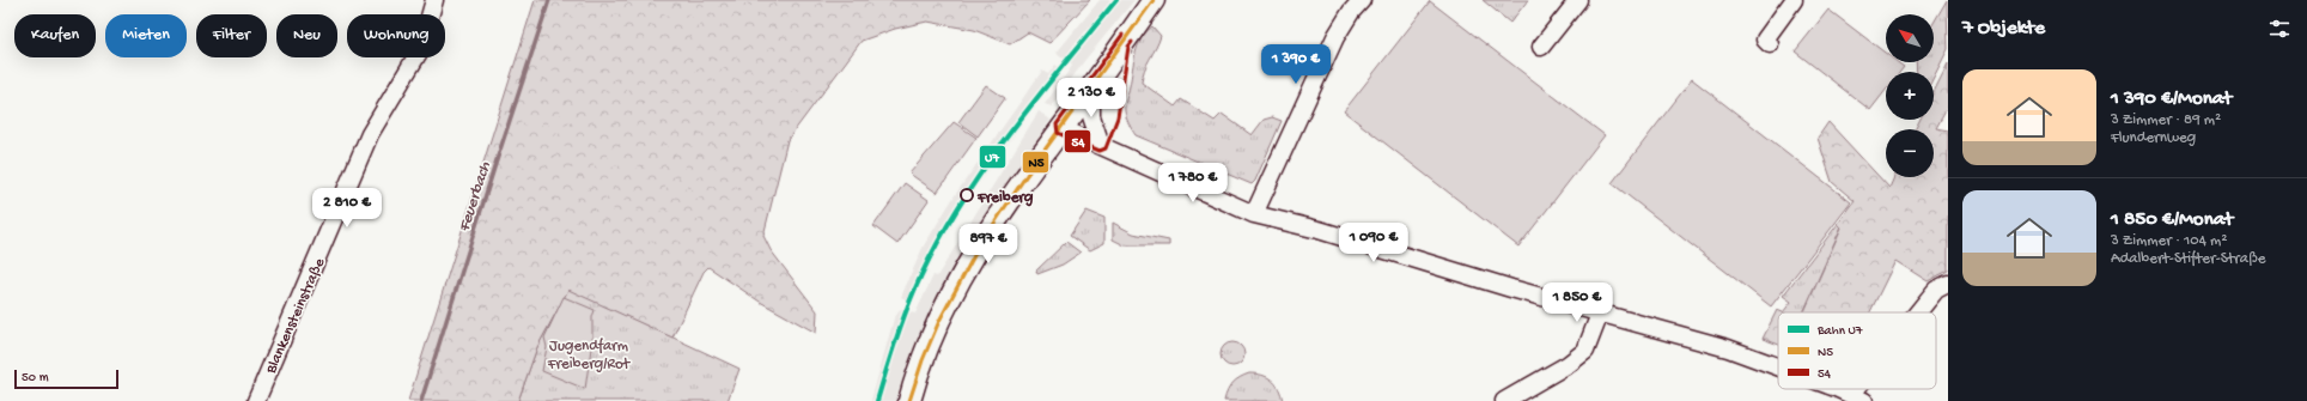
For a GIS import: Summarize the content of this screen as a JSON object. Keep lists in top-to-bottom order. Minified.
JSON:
{"streets":{"street":["Blankensteinstraße"]},"water":["Feuerbach"],"parks":["Jugendfarm Freiberg/Rot"],"places":["Freiberg"],"lines":["rail line U7","transit line N5","transit line 54"],"legend":["Bahn U7","N5","54"],"scale_bar":"50 m","north":"top left","page":{"heading":"7 Objekte","map_buttons":["+","−"],"chip":["Kaufen","Mieten","Filter","Neu","Wohnung"],"price":["1 390 €","2 130 €","1 780 €","2 810 €","1 090 €","897 €","1 850 €"],"list":[{"name":"1 390 €/Monat","note":"3 Zimmer · 89 m² · Flundernweg"},{"name":"1 850 €/Monat","note":"3 Zimmer · 104 m² · Adalbert-Stifter-Straße"}],"scale":"50 m"}}
